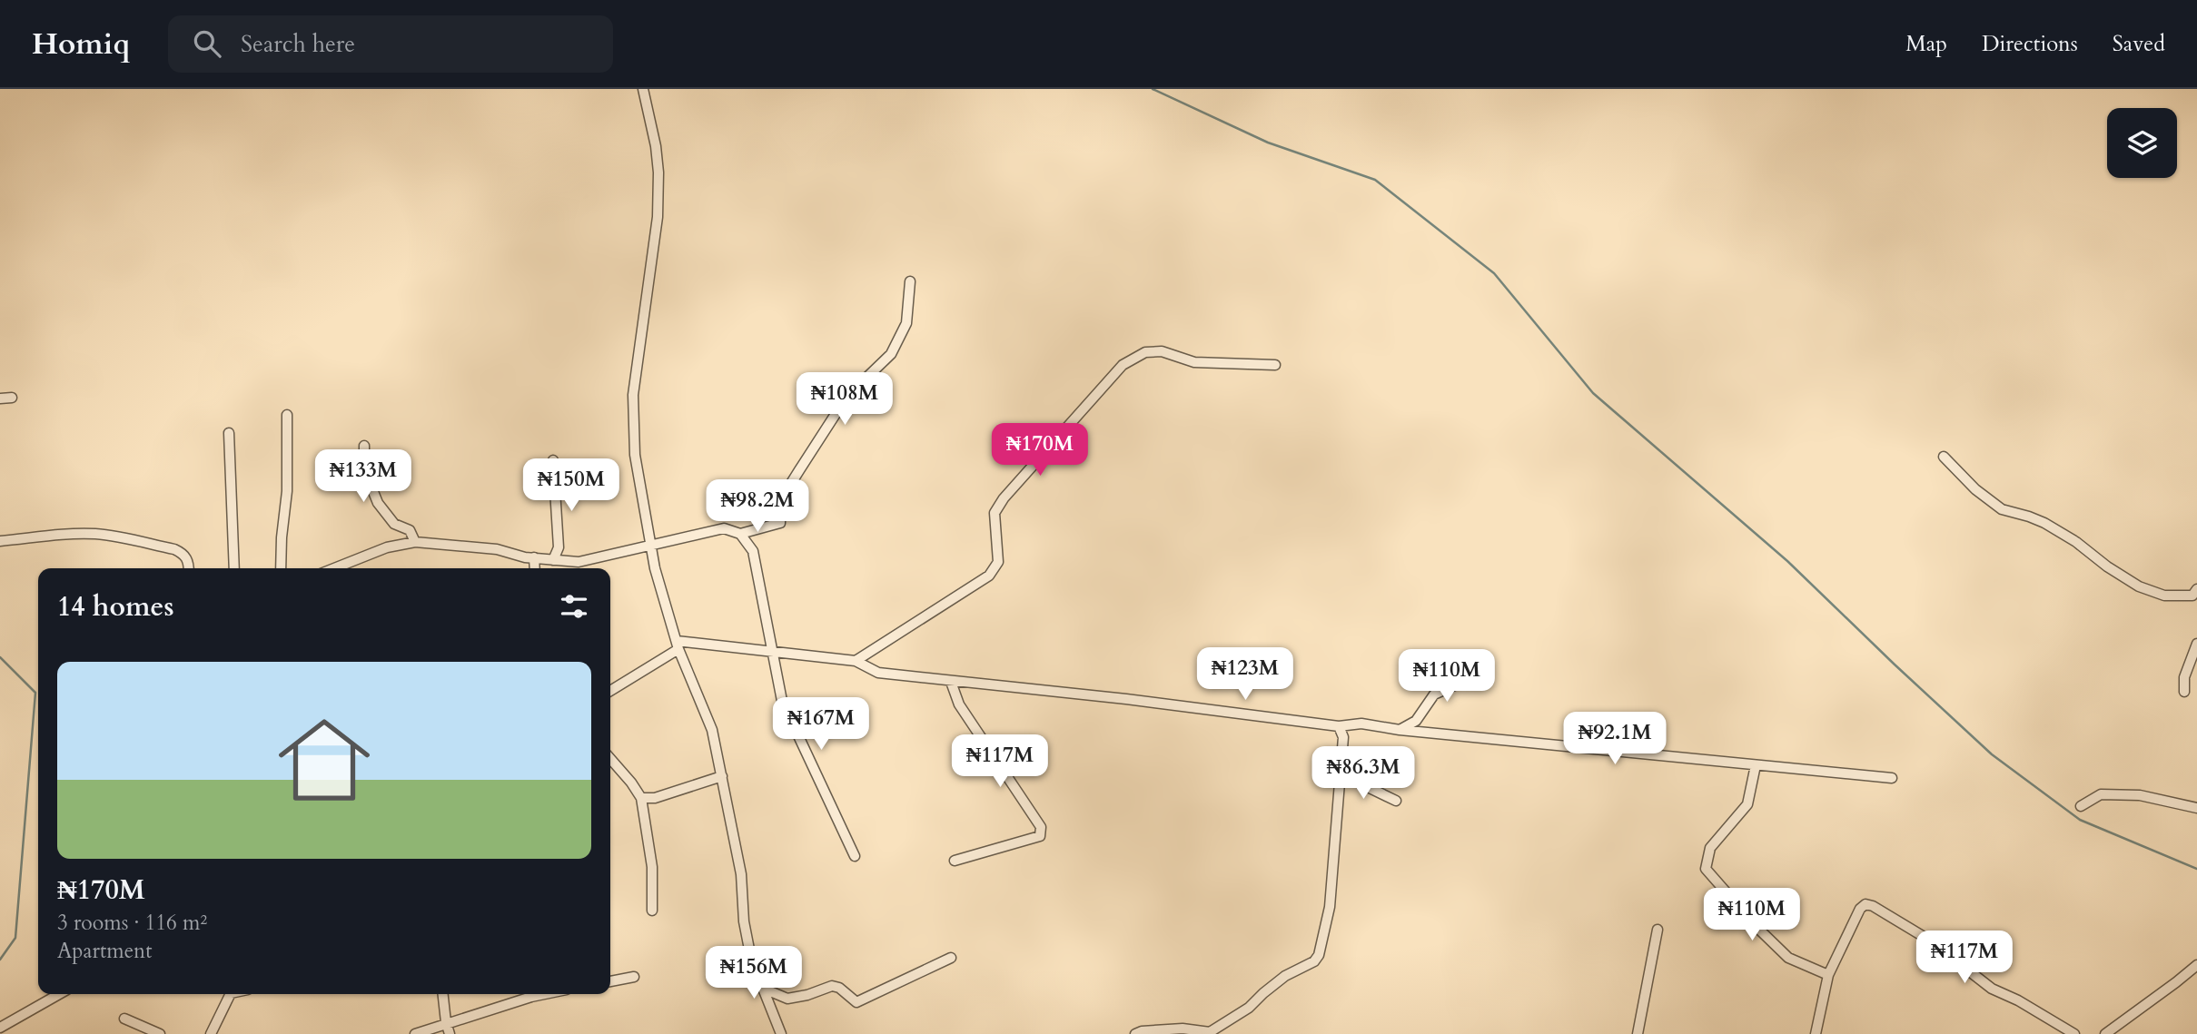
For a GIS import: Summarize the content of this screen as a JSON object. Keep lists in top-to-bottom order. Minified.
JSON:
{"page":{"header":"Homiq","search":"Search here","nav":["Map","Directions","Saved"],"price":["₦108M","₦170M","₦133M","₦150M","₦98.2M","₦123M","₦110M","₦167M","₦92.1M","₦117M","₦86.3M","₦110M","₦117M","₦156M"],"heading":"14 homes","list":[{"name":"₦170M","note":"3 rooms · 116 m² · Apartment"}]}}
